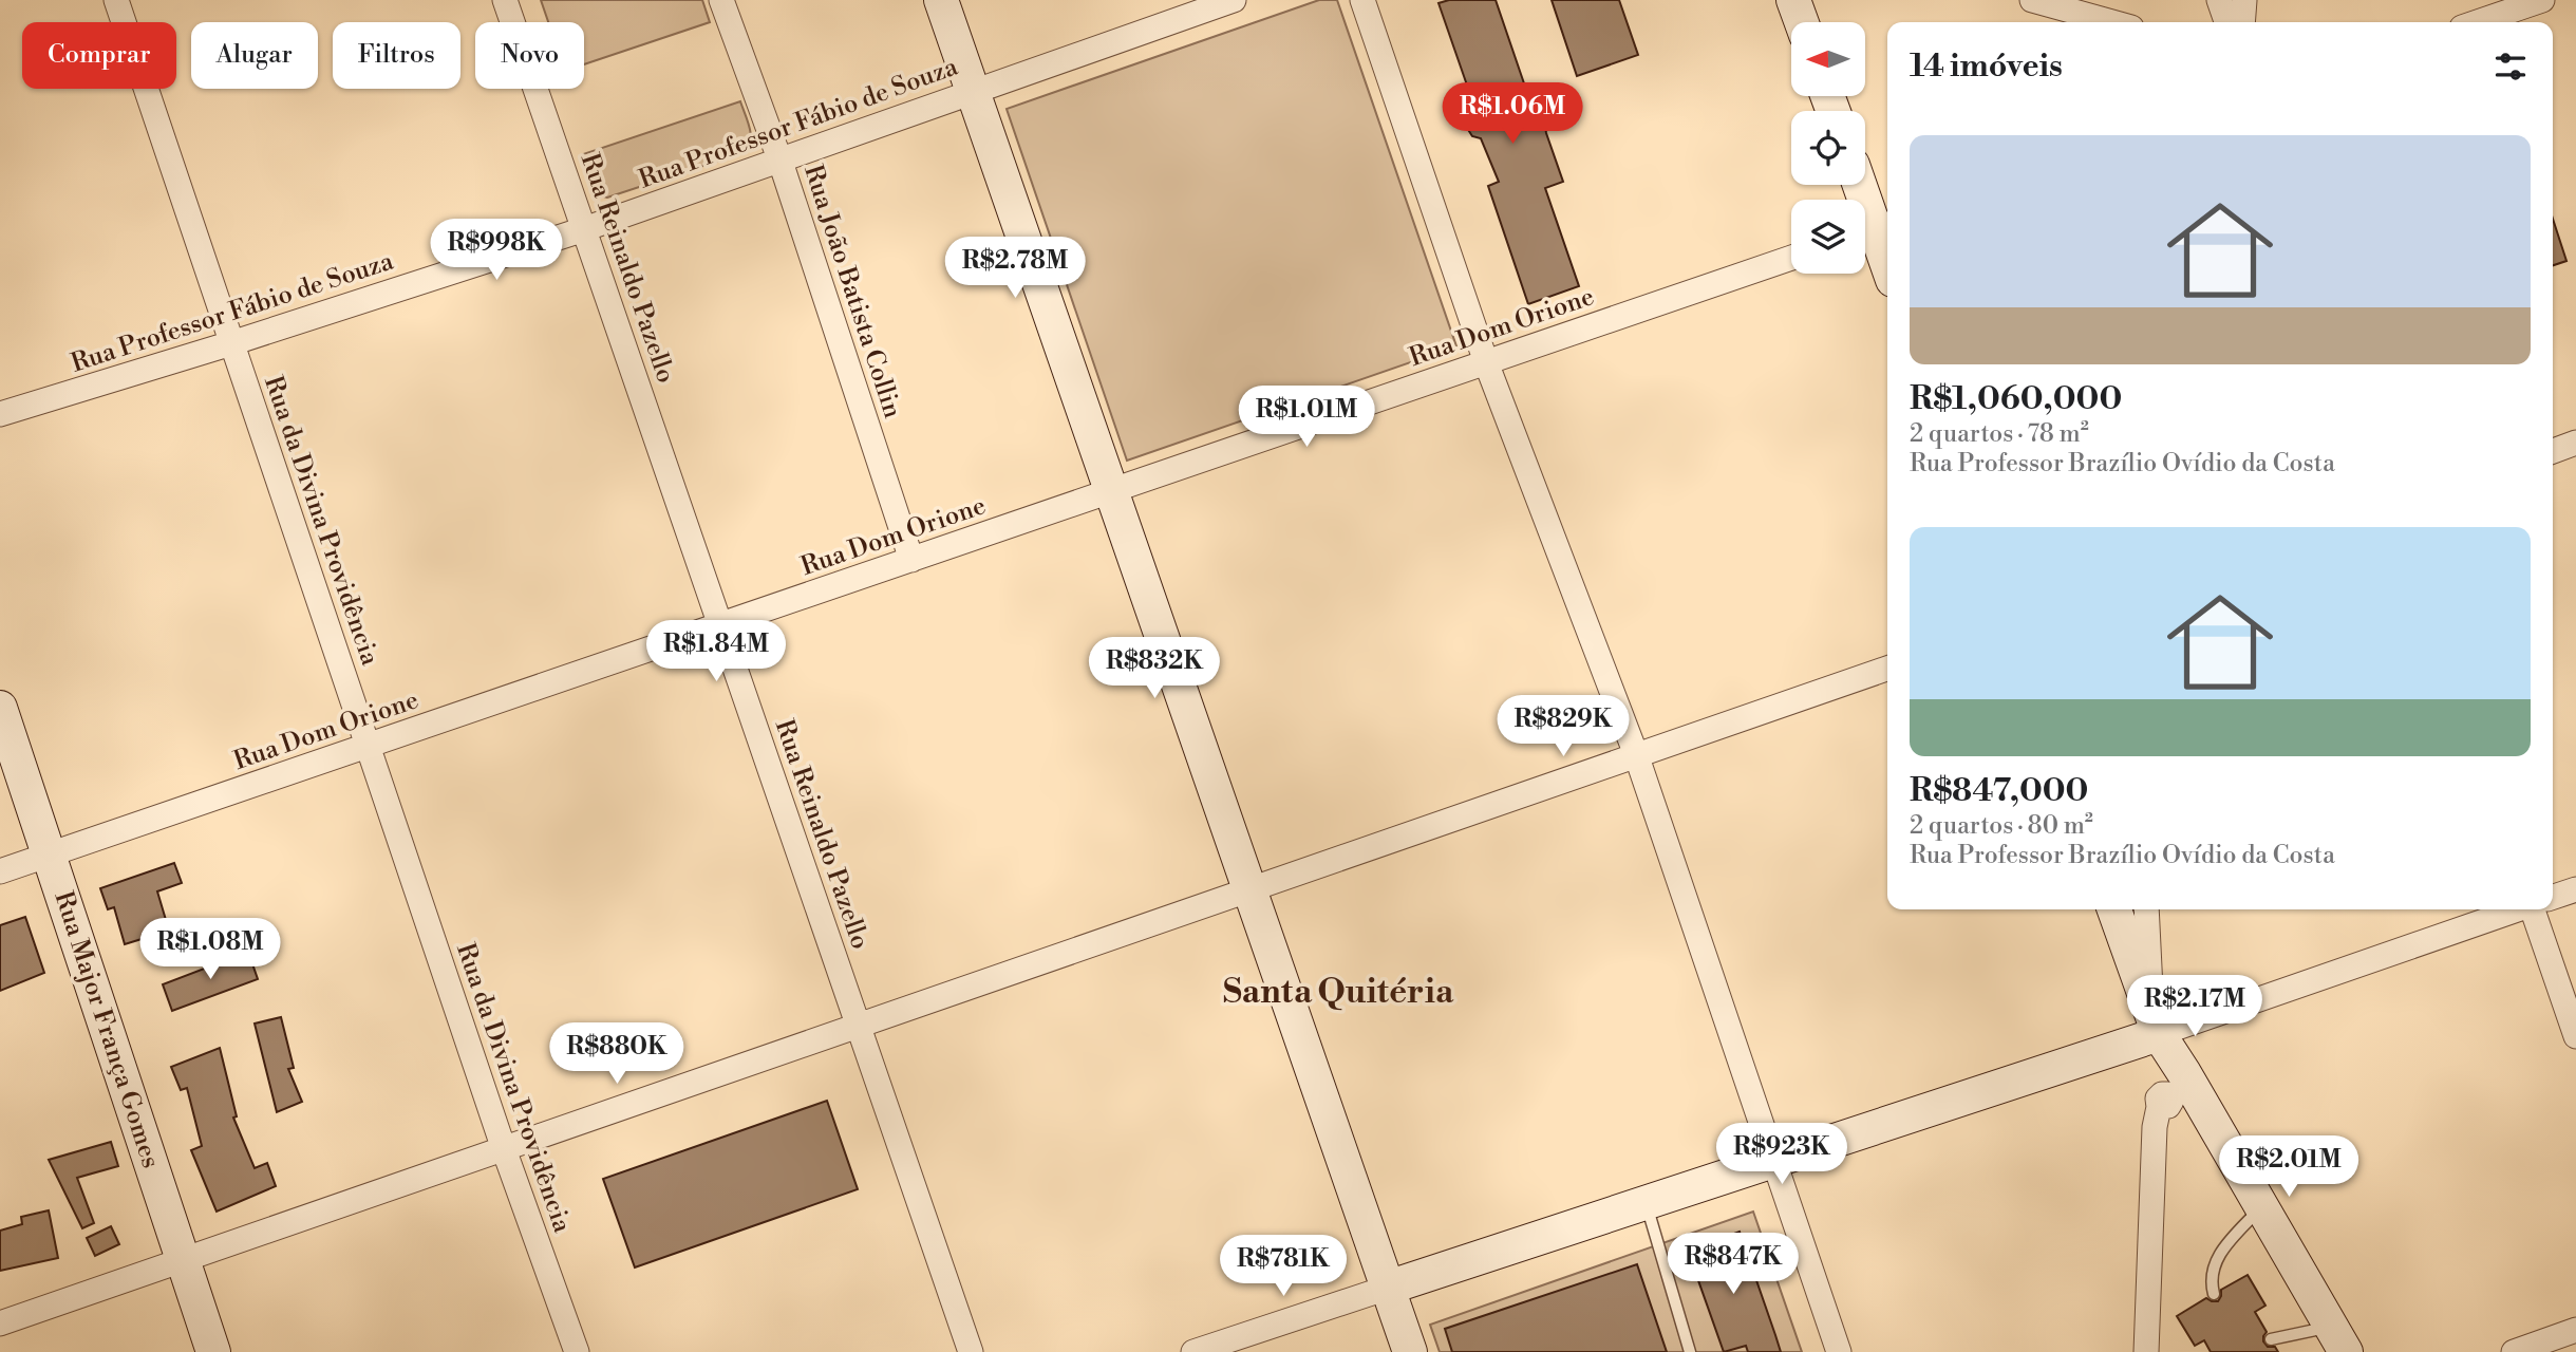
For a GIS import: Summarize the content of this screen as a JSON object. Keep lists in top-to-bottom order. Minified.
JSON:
{"streets":{"street":["Rua Professor Fábio de Souza","Rua Reinaldo Pazello","Rua João Batista Collin","Rua Dom Orione","Rua da Divina Providência","Rua Major França Gomes"]},"crossings":[["Rua Professor Fábio de Souza","Rua Reinaldo Pazello"],["Rua Professor Fábio de Souza","Rua João Batista Collin"],["Rua Professor Fábio de Souza","Rua da Divina Providência"],["Rua Reinaldo Pazello","Rua Dom Orione"],["Rua João Batista Collin","Rua Dom Orione"],["Rua Dom Orione","Rua da Divina Providência"],["Rua Dom Orione","Rua Major França Gomes"]],"districts":["Santa Quitéria"],"north":"left","page":{"chip":["Comprar","Alugar","Filtros","Novo"],"heading":"14 imóveis","price":["R$1.06M","R$998K","R$2.78M","R$1.01M","R$1.84M","R$832K","R$829K","R$1.08M","R$2.17M","R$880K","R$923K","R$2.01M","R$847K","R$781K"],"list":[{"name":"R$1,060,000","note":"2 quartos · 78 m² · Rua Professor Brazílio Ovídio da Costa"},{"name":"R$847,000","note":"2 quartos · 80 m² · Rua Professor Brazílio Ovídio da Costa"}]}}
